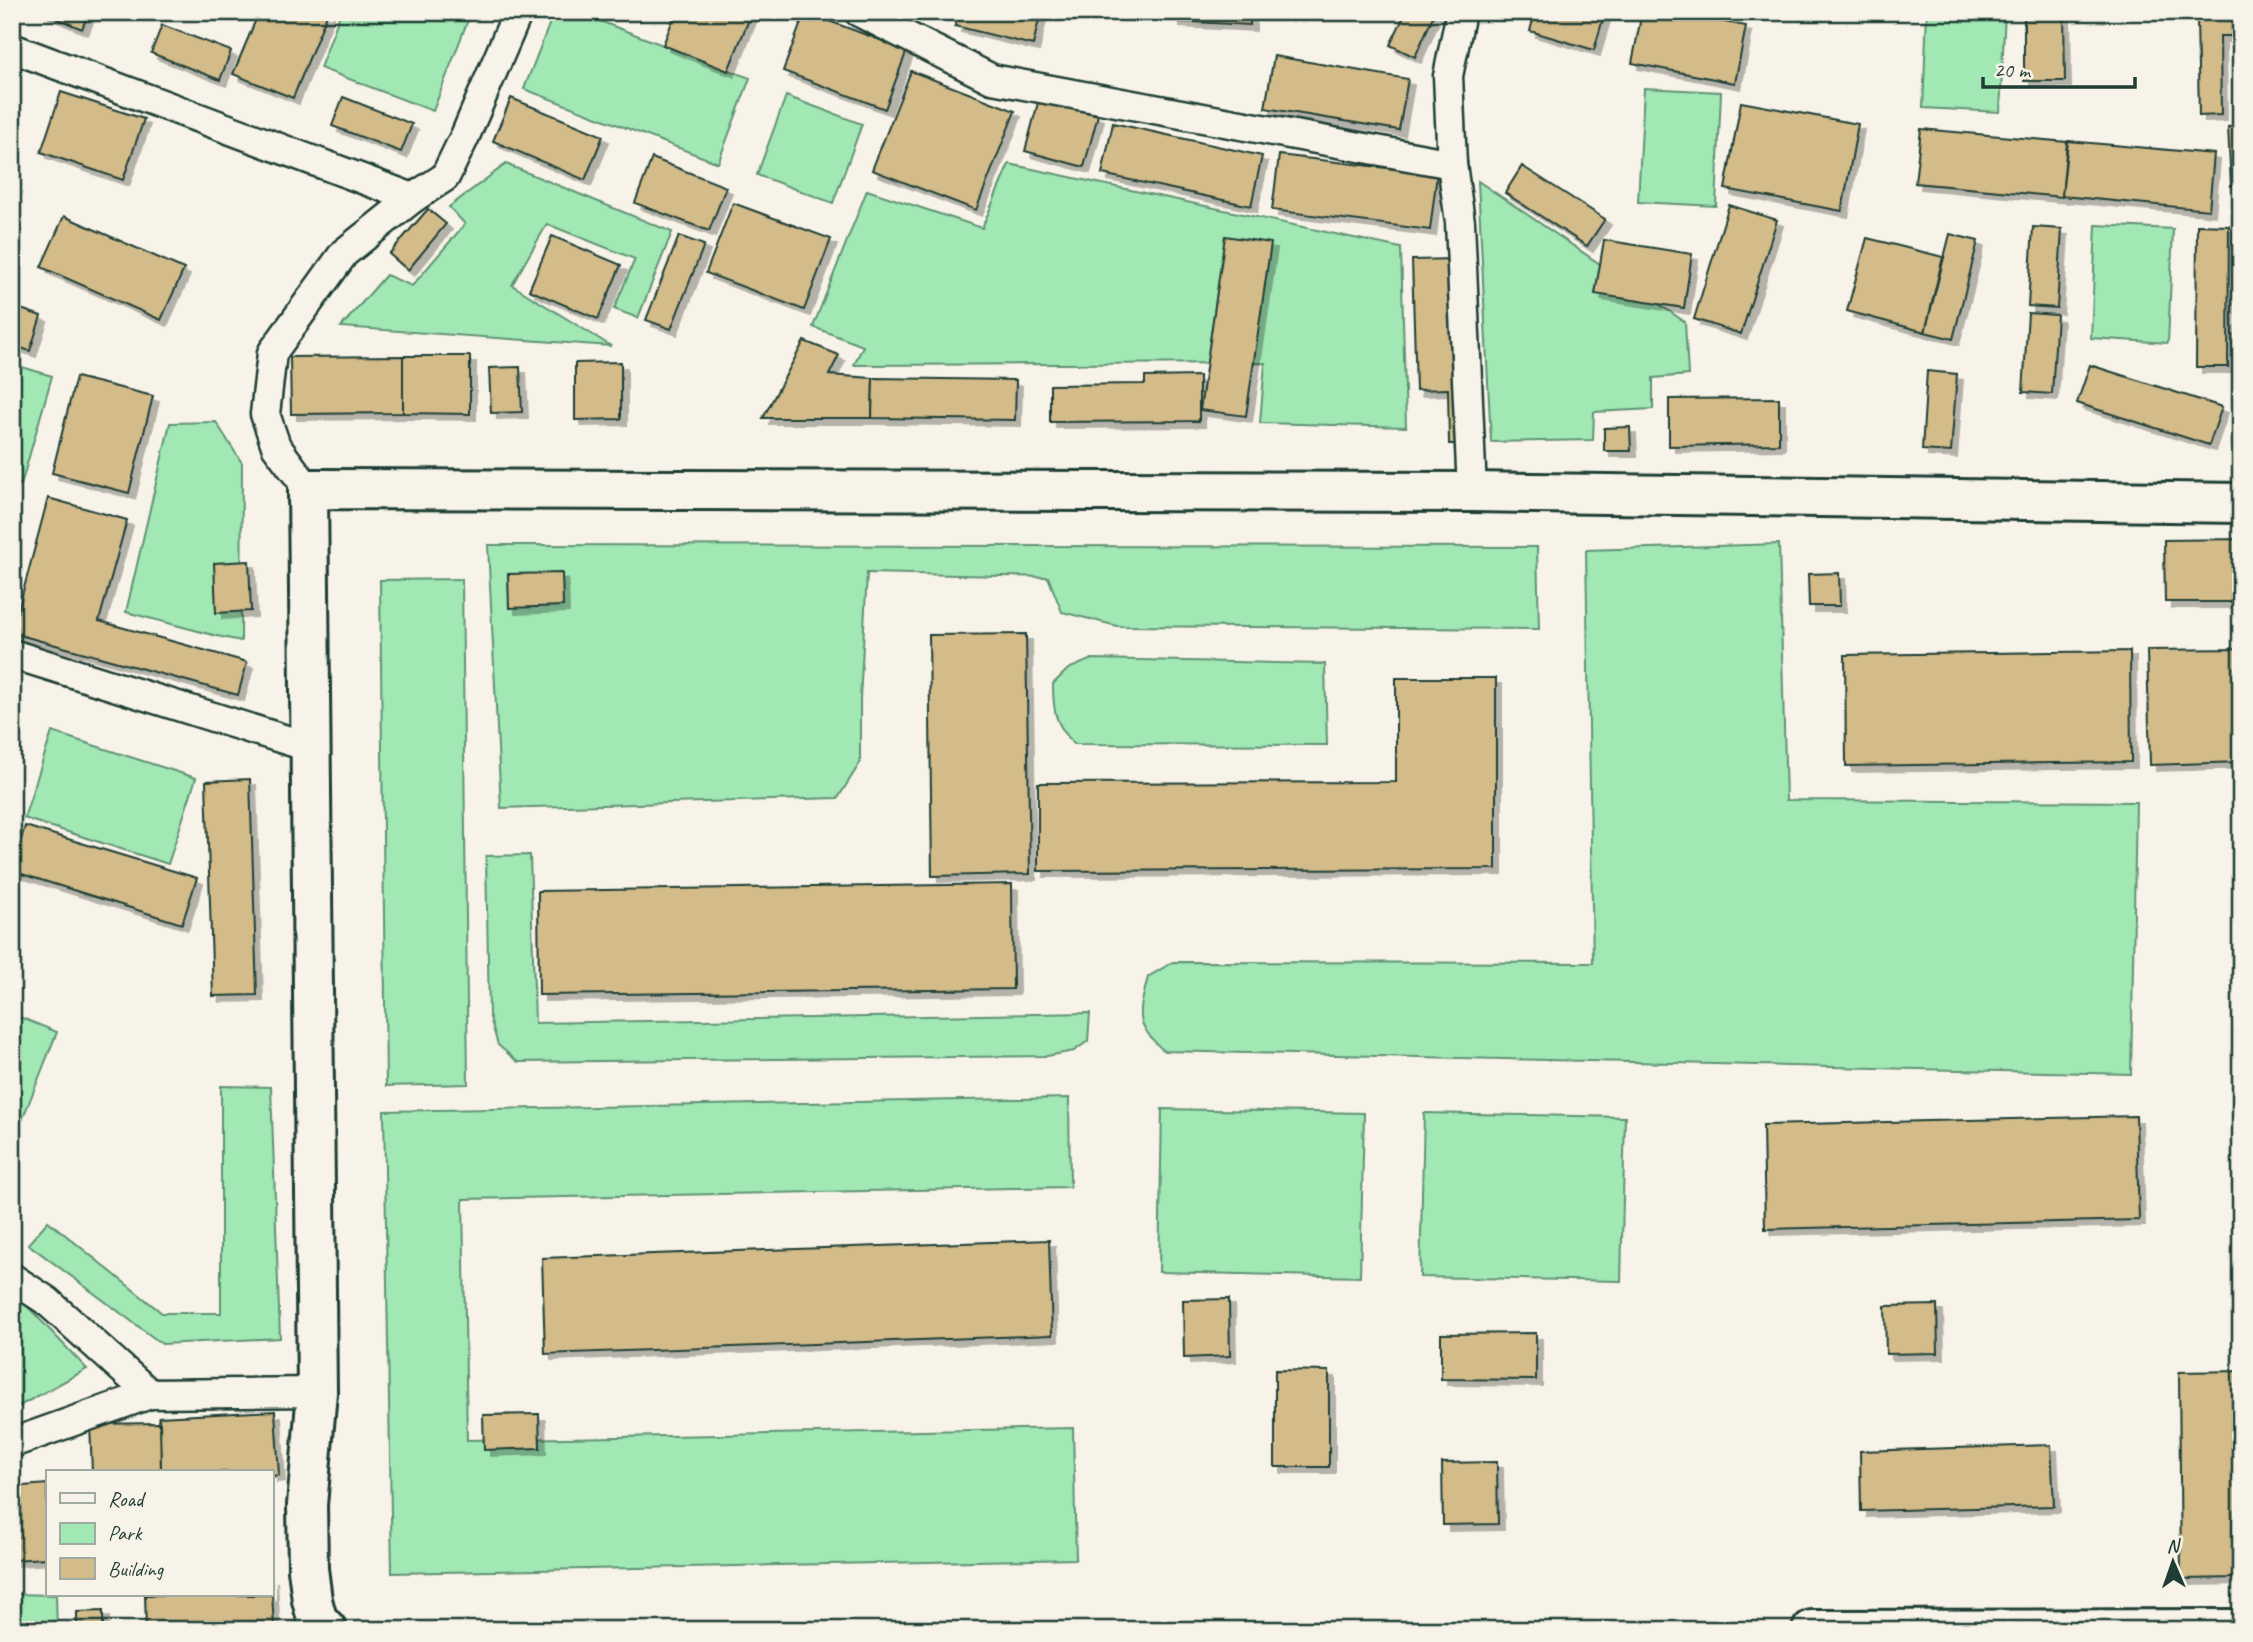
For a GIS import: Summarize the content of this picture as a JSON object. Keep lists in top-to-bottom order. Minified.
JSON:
{"legend":["Road","Park","Building"],"scale_bar":"20 m","north":"top"}
